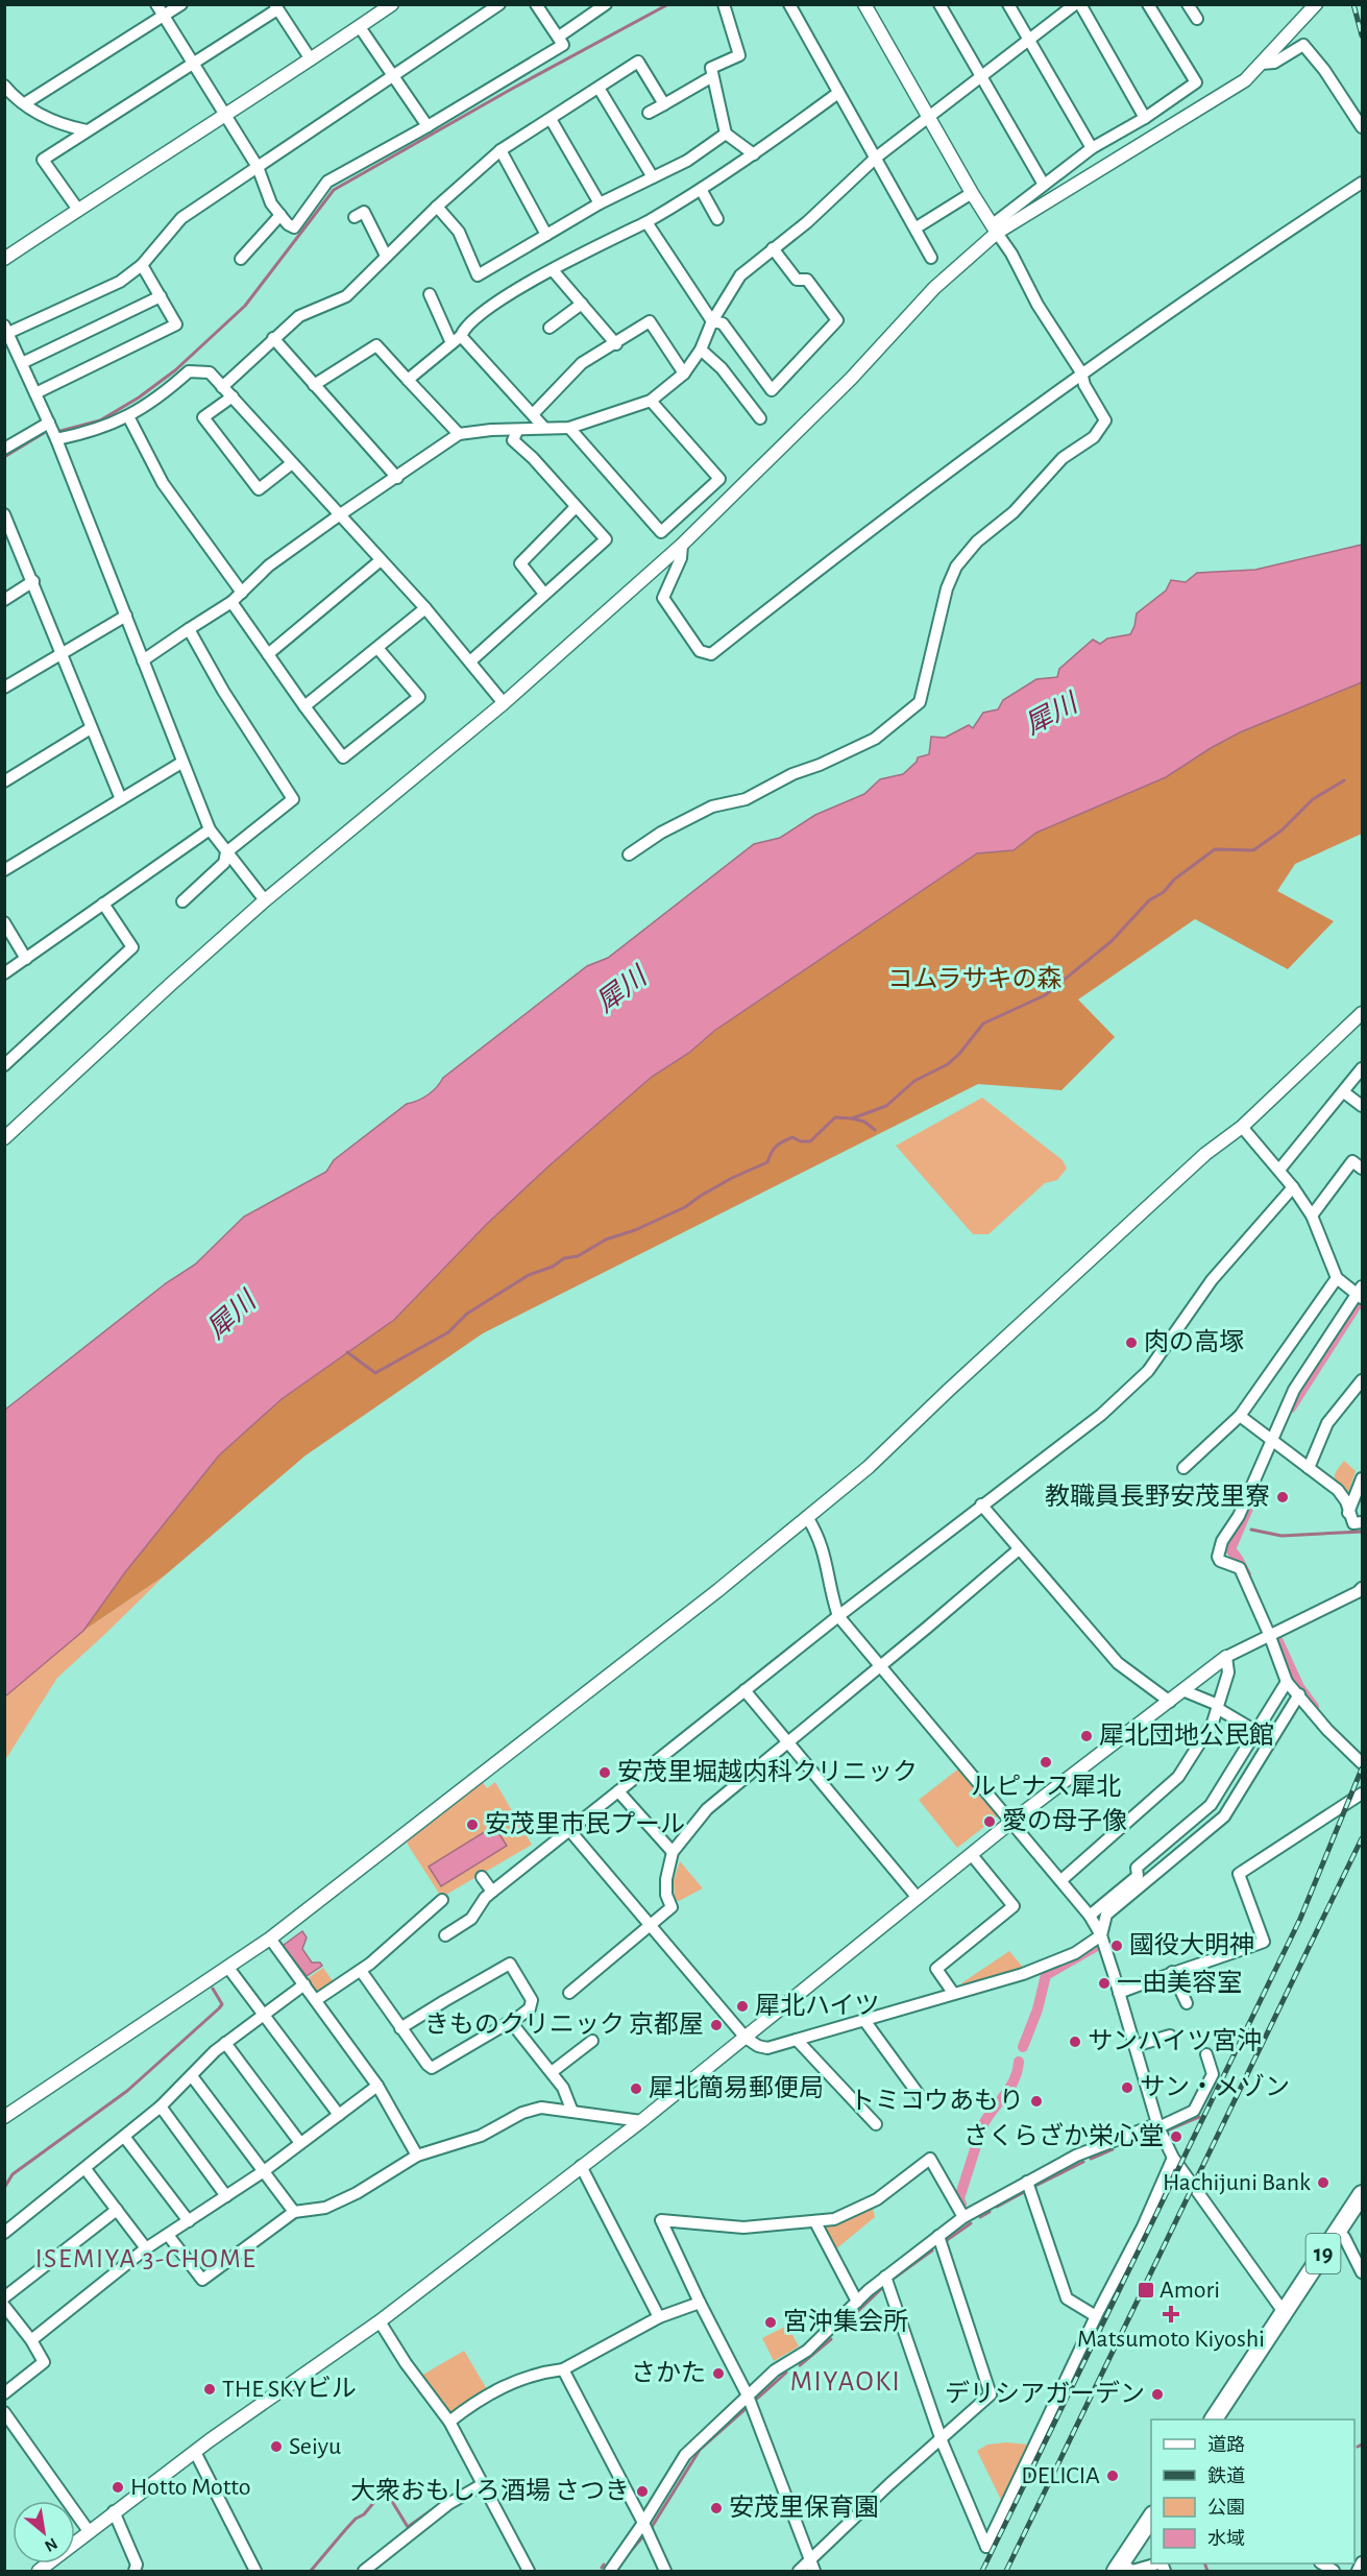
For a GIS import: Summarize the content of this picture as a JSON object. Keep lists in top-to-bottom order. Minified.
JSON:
{"streets":{"highway":["19"]},"districts":["ISEMIYA 3-CHOME","MIYAOKI"],"water":["犀川"],"parks":["コムラサキの森"],"places":{"other":["肉の高塚","教職員長野安茂里寮","犀北団地公民館","ルピナス犀北","安茂里堀越内科クリニック","愛の母子像","安茂里市民プール","國役大明神","一由美容室","犀北ハイツ","きものクリニック 京都屋","サンハイツ宮沖","サン・メゾン","犀北簡易郵便局","トミコウあもり","さくらざか栄心堂","Hachijuni Bank","宮沖集会所","さかた","THE SKYビル","デリシアガーデン","Seiyu","DELICIA","Hotto Motto","大衆おもしろ酒場 さつき","安茂里保育園"],"transit":["Amori"],"health":["Matsumoto Kiyoshi"]},"legend":["道路","鉄道","公園","水域"],"north":"bottom right"}
